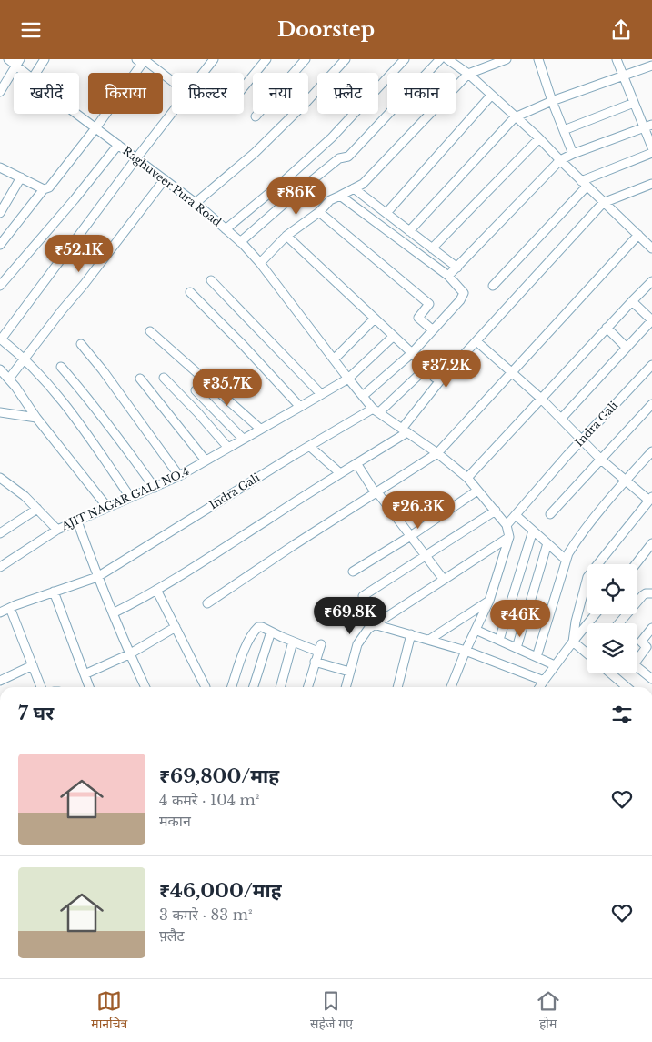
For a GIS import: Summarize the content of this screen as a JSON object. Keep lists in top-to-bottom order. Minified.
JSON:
{"streets":{"street":["Raghuveer Pura Road","Indra Gali","AJIT NAGAR GALI NO.4"]},"crossings":[["Raghuveer Pura Road","AJIT NAGAR GALI NO.4"]],"page":{"header":"Doorstep","chip":["खरीदें","किराया","फ़िल्टर","नया","फ़्लैट","मकान"],"price":["₹86K","₹52.1K","₹37.2K","₹35.7K","₹26.3K","₹69.8K","₹46K"],"heading":"7 घर","list":[{"name":"₹69,800/माह","note":"4 कमरे · 104 m² · मकान"},{"name":"₹46,000/माह","note":"3 कमरे · 83 m² · फ़्लैट"}],"tabs":["मानचित्र","सहेजे गए","होम"]}}
